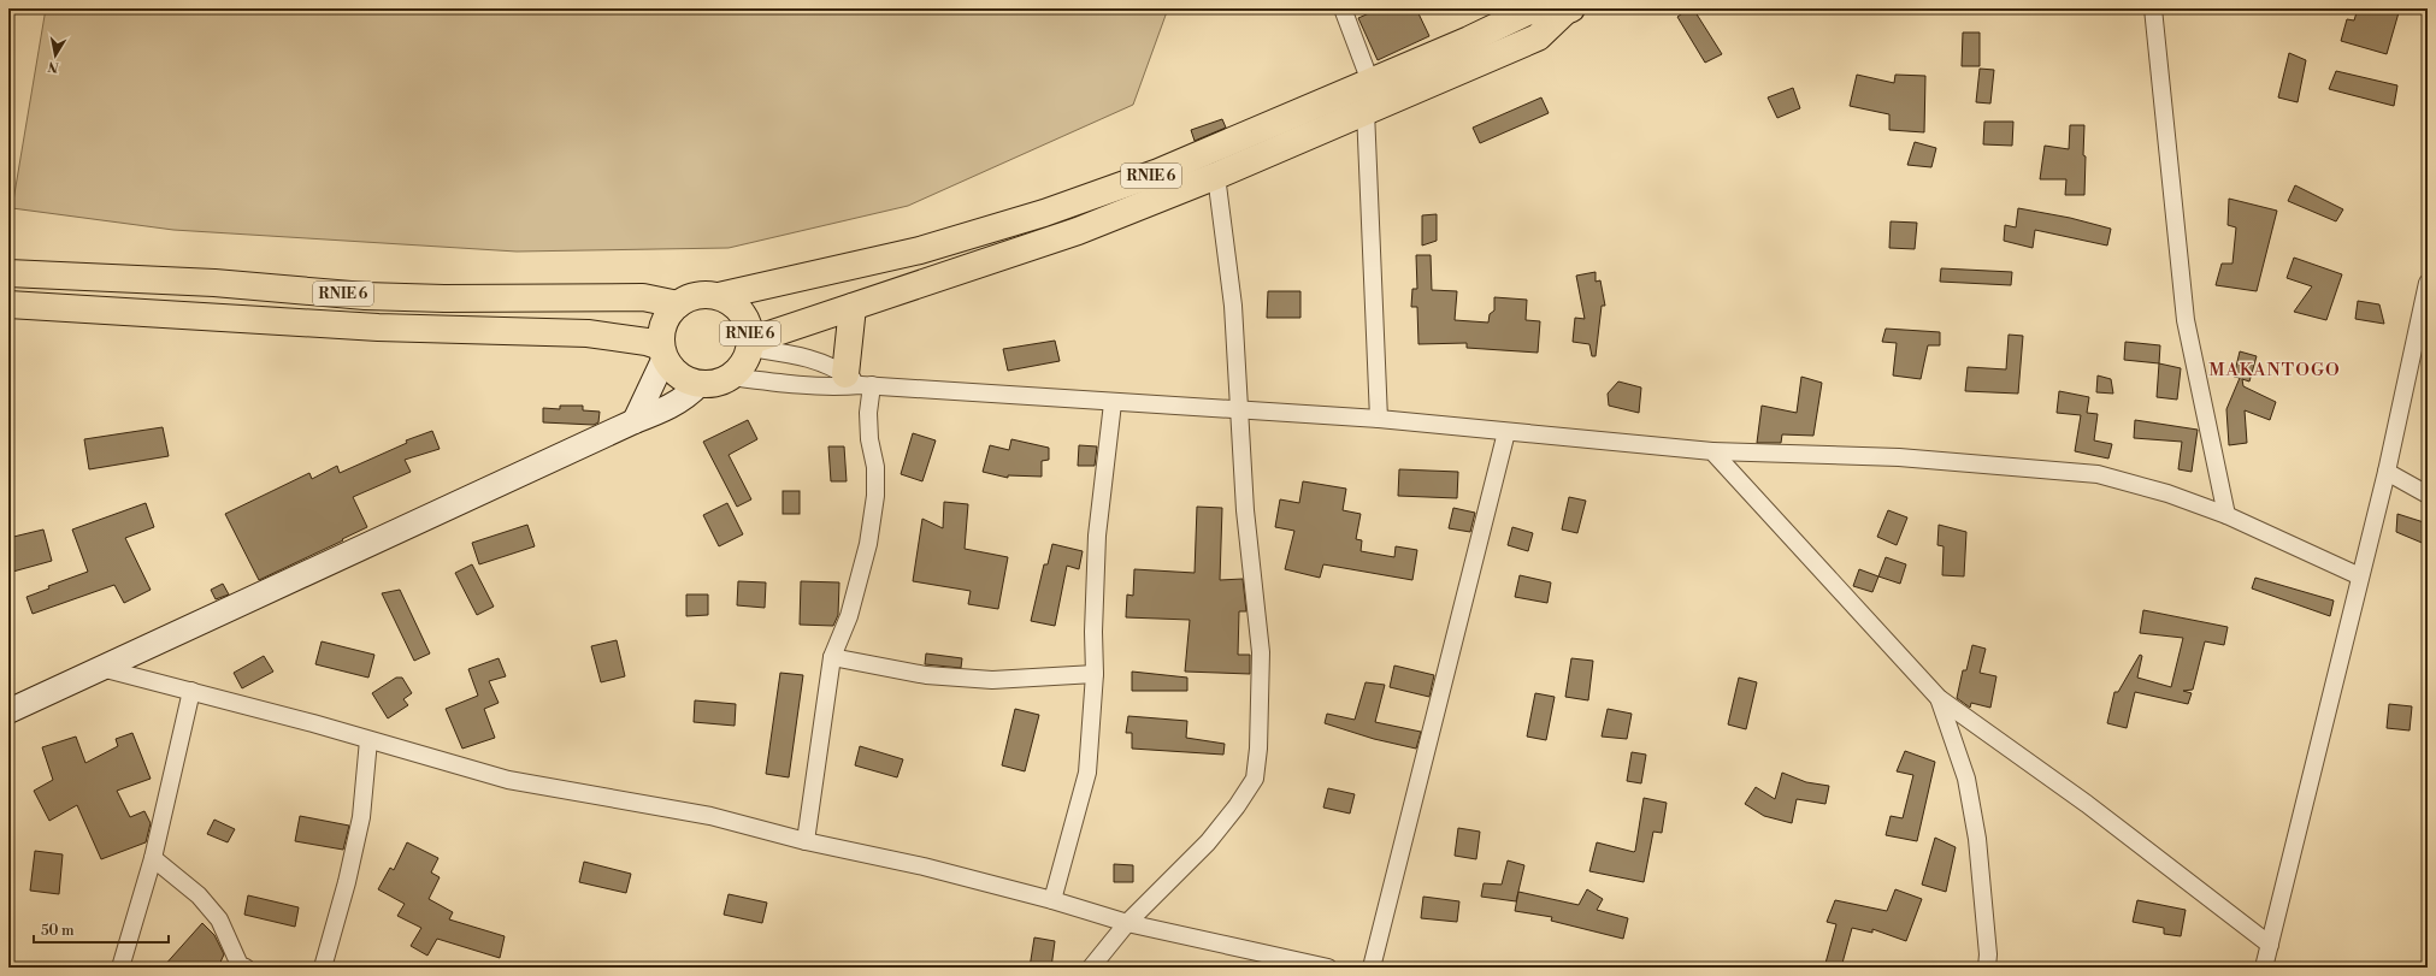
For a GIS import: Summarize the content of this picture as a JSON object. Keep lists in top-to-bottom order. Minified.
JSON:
{"streets":{"main road":["RNIE 6"]},"districts":["MAKANTOGO"],"scale_bar":"50 m","north":"bottom"}
